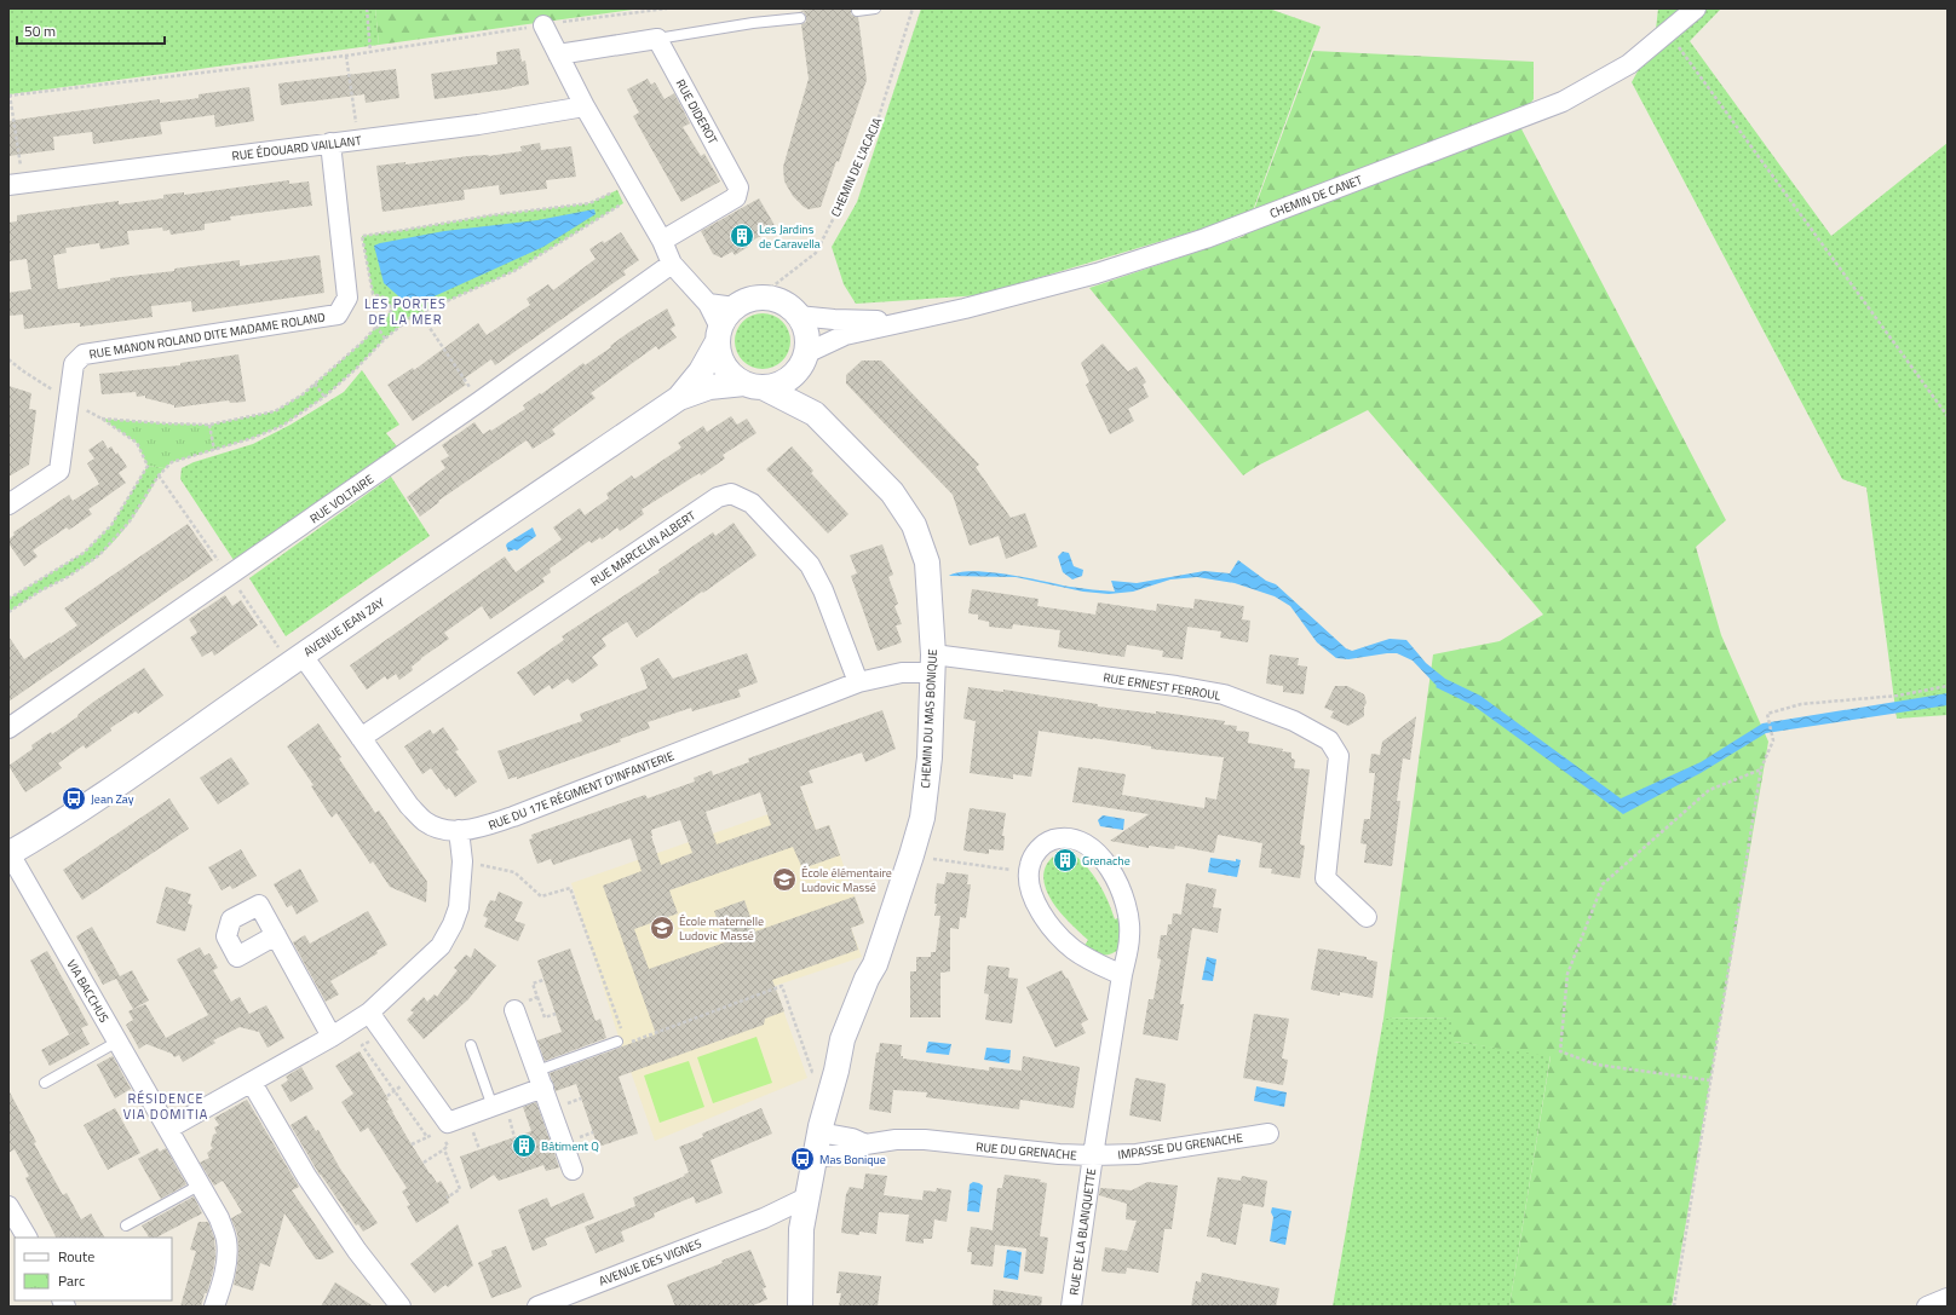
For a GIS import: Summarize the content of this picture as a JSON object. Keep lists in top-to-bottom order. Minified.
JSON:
{"streets":{"street":["RUE DIDEROT","RUE ÉDOUARD VAILLANT","CHEMIN DE CANET","RUE MANON ROLAND DITE MADAME ROLAND","RUE VOLTAIRE","RUE MARCELIN ALBERT","AVENUE JEAN ZAY","RUE ERNEST FERROUL","CHEMIN DU MAS BONIQUE","RUE DU 17E RÉGIMENT D'INFANTERIE","VIA BACCHUS","IMPASSE DU GRENACHE","RUE DU GRENACHE","RUE DE LA BLANQUETTE","AVENUE DES VIGNES"],"path":["CHEMIN DE L'ACACIA"]},"crossings":[["RUE ÉDOUARD VAILLANT","RUE MANON ROLAND DITE MADAME ROLAND"],["CHEMIN DE L'ACACIA","CHEMIN DE CANET"],["CHEMIN DE L'ACACIA","AVENUE JEAN ZAY"],["CHEMIN DE L'ACACIA","CHEMIN DU MAS BONIQUE"],["CHEMIN DE CANET","AVENUE JEAN ZAY"],["CHEMIN DE CANET","CHEMIN DU MAS BONIQUE"],["RUE MARCELIN ALBERT","RUE DU 17E RÉGIMENT D'INFANTERIE"],["AVENUE JEAN ZAY","CHEMIN DU MAS BONIQUE"],["AVENUE JEAN ZAY","RUE DU 17E RÉGIMENT D'INFANTERIE"],["AVENUE JEAN ZAY","VIA BACCHUS"],["RUE ERNEST FERROUL","CHEMIN DU MAS BONIQUE"],["RUE ERNEST FERROUL","RUE DU 17E RÉGIMENT D'INFANTERIE"],["CHEMIN DU MAS BONIQUE","RUE DU 17E RÉGIMENT D'INFANTERIE"],["CHEMIN DU MAS BONIQUE","RUE DU GRENACHE"],["CHEMIN DU MAS BONIQUE","AVENUE DES VIGNES"],["IMPASSE DU GRENACHE","RUE DU GRENACHE"],["IMPASSE DU GRENACHE","RUE DE LA BLANQUETTE"],["RUE DU GRENACHE","RUE DE LA BLANQUETTE"]],"districts":["LES PORTES DE LA MER","RÉSIDENCE VIA DOMITIA"],"places":{"building":["Les Jardins de Caravella","Grenache","Bâtiment Q"],"bus stop":["Jean Zay","Mas Bonique"],"school or university":["École élémentaire Ludovic Massé","École maternelle Ludovic Massé"]},"legend":["Route","Parc"],"scale_bar":"50 m"}
